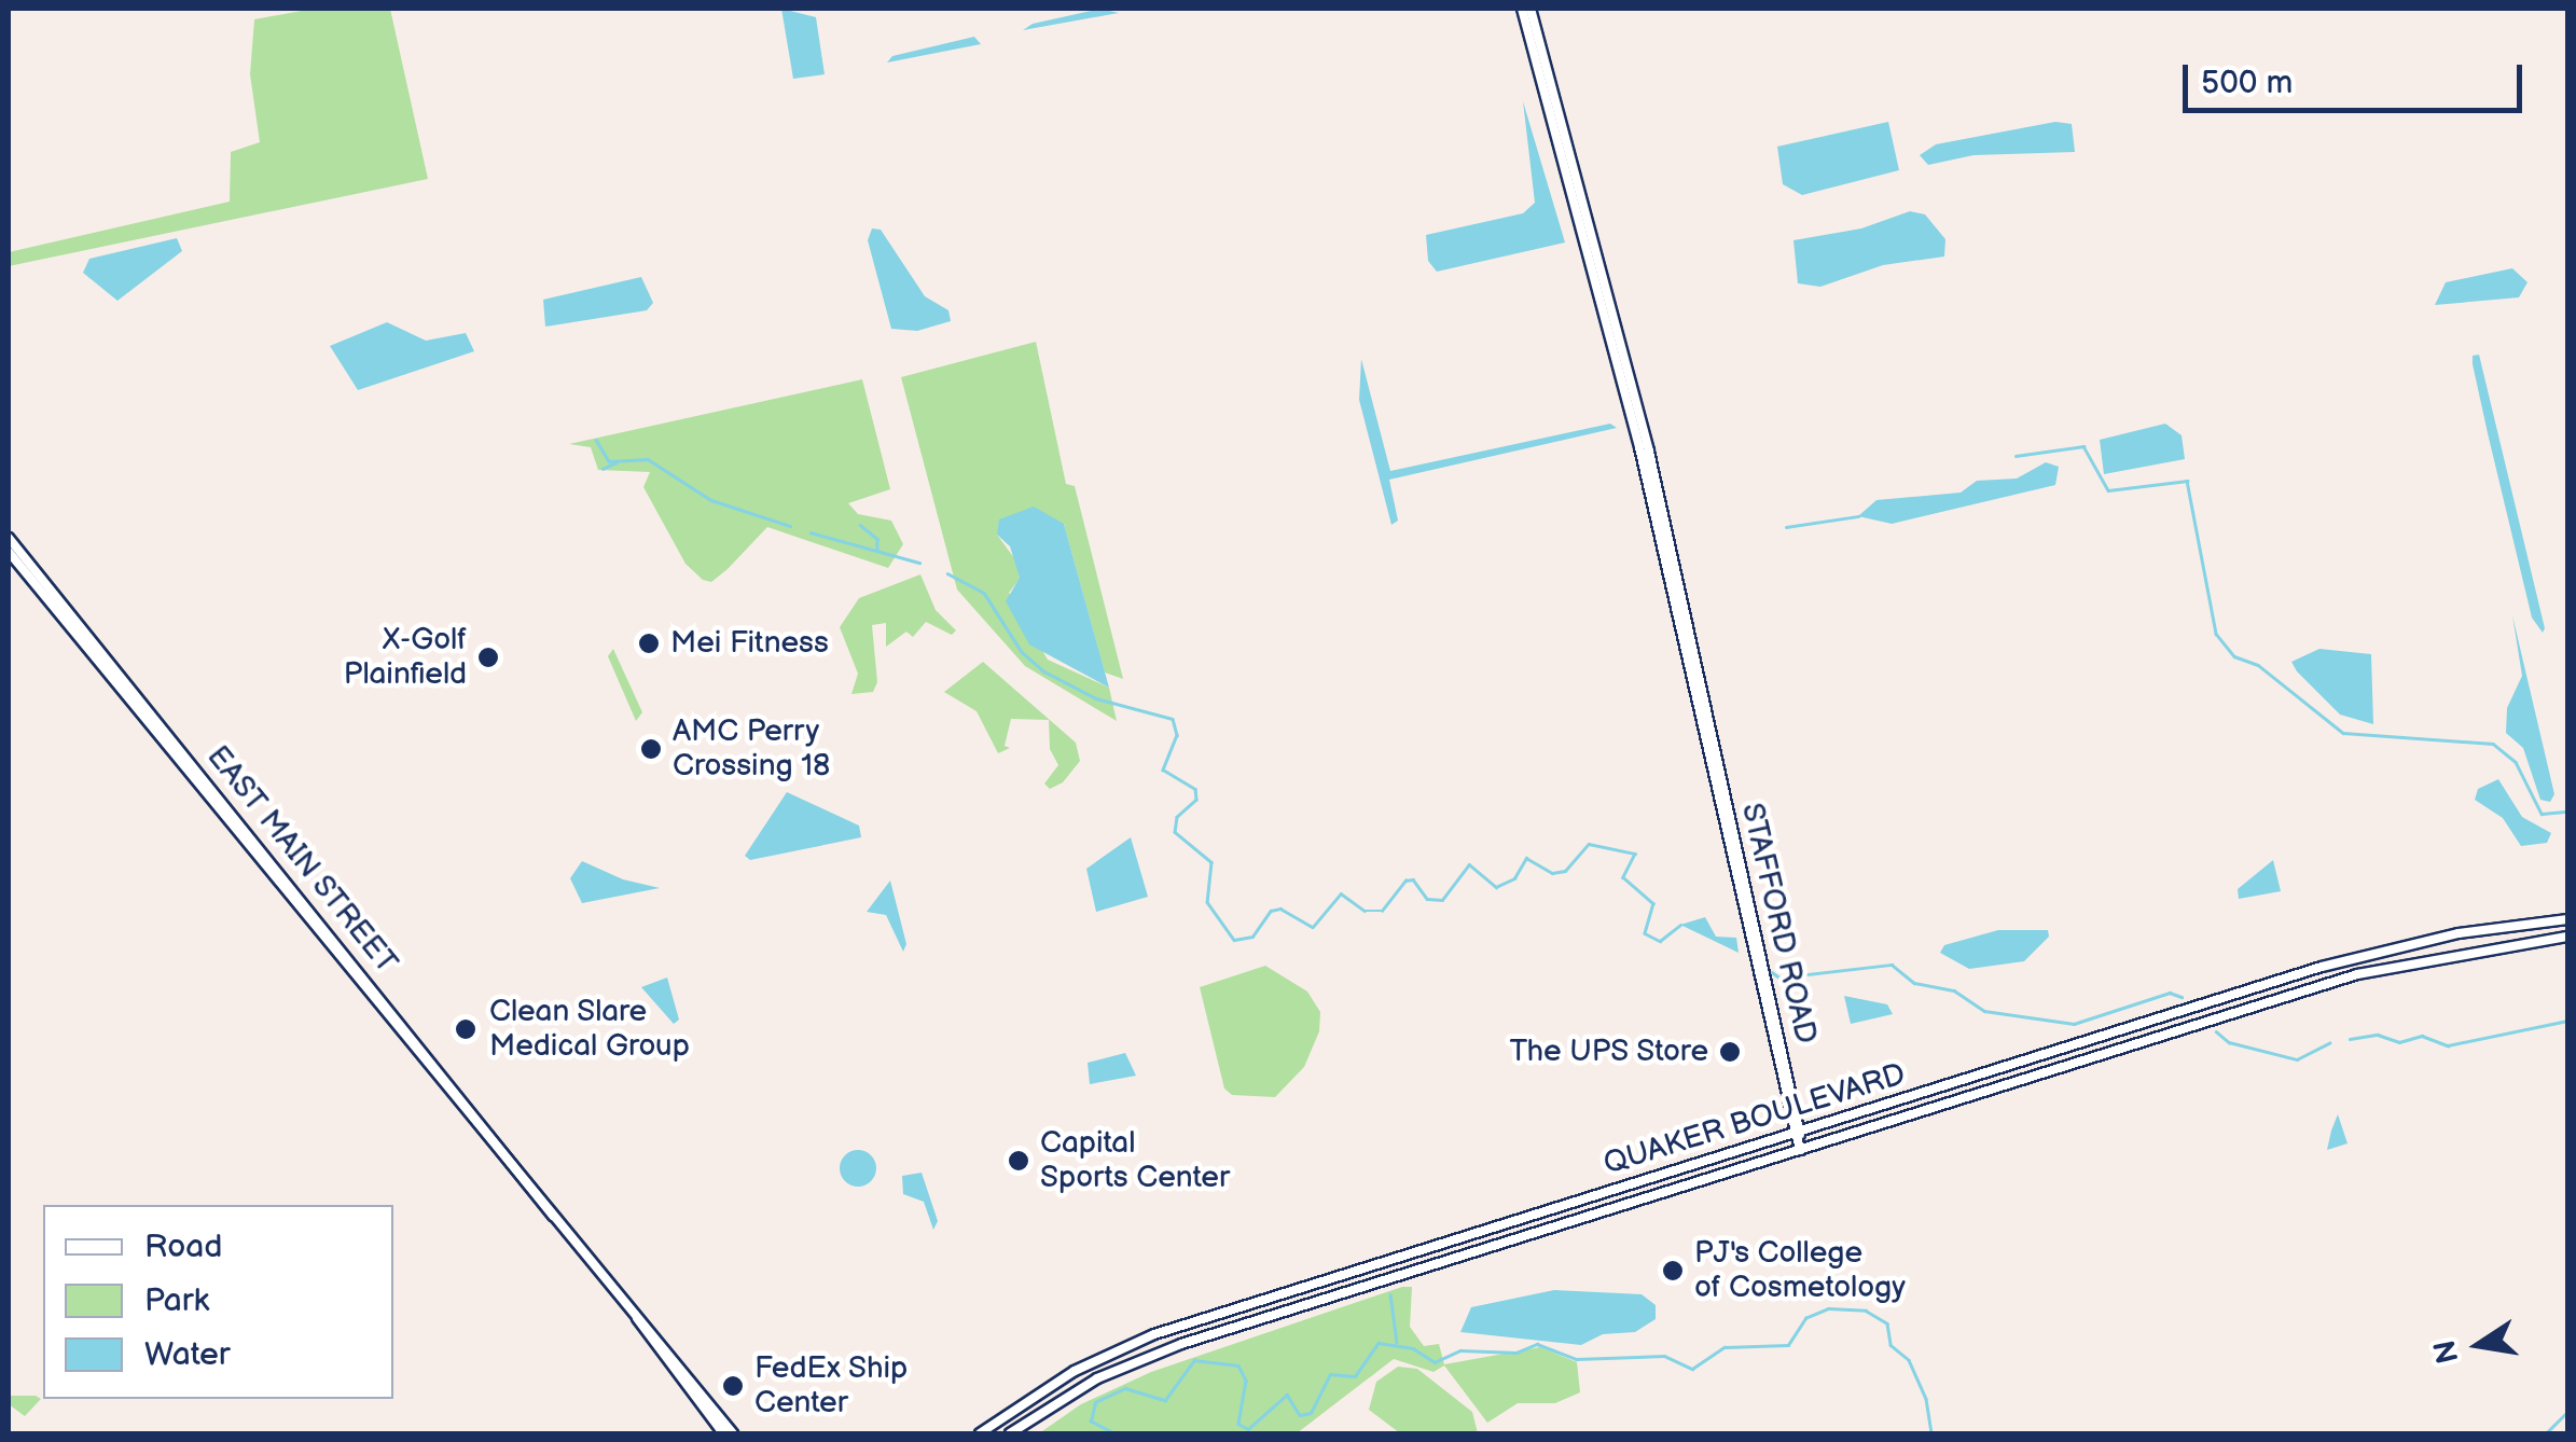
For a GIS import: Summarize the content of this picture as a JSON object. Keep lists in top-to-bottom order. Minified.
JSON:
{"streets":{"main road":["EAST MAIN STREET","STAFFORD ROAD","QUAKER BOULEVARD"]},"crossings":[["STAFFORD ROAD","QUAKER BOULEVARD"]],"places":["Mei Fitness","X-Golf Plainfield","AMC Perry Crossing 18","Clean Slare Medical Group","The UPS Store","Capital Sports Center","PJ's College of Cosmetology","FedEx Ship Center"],"legend":["Road","Park","Water"],"scale_bar":"500 m","north":"left"}
